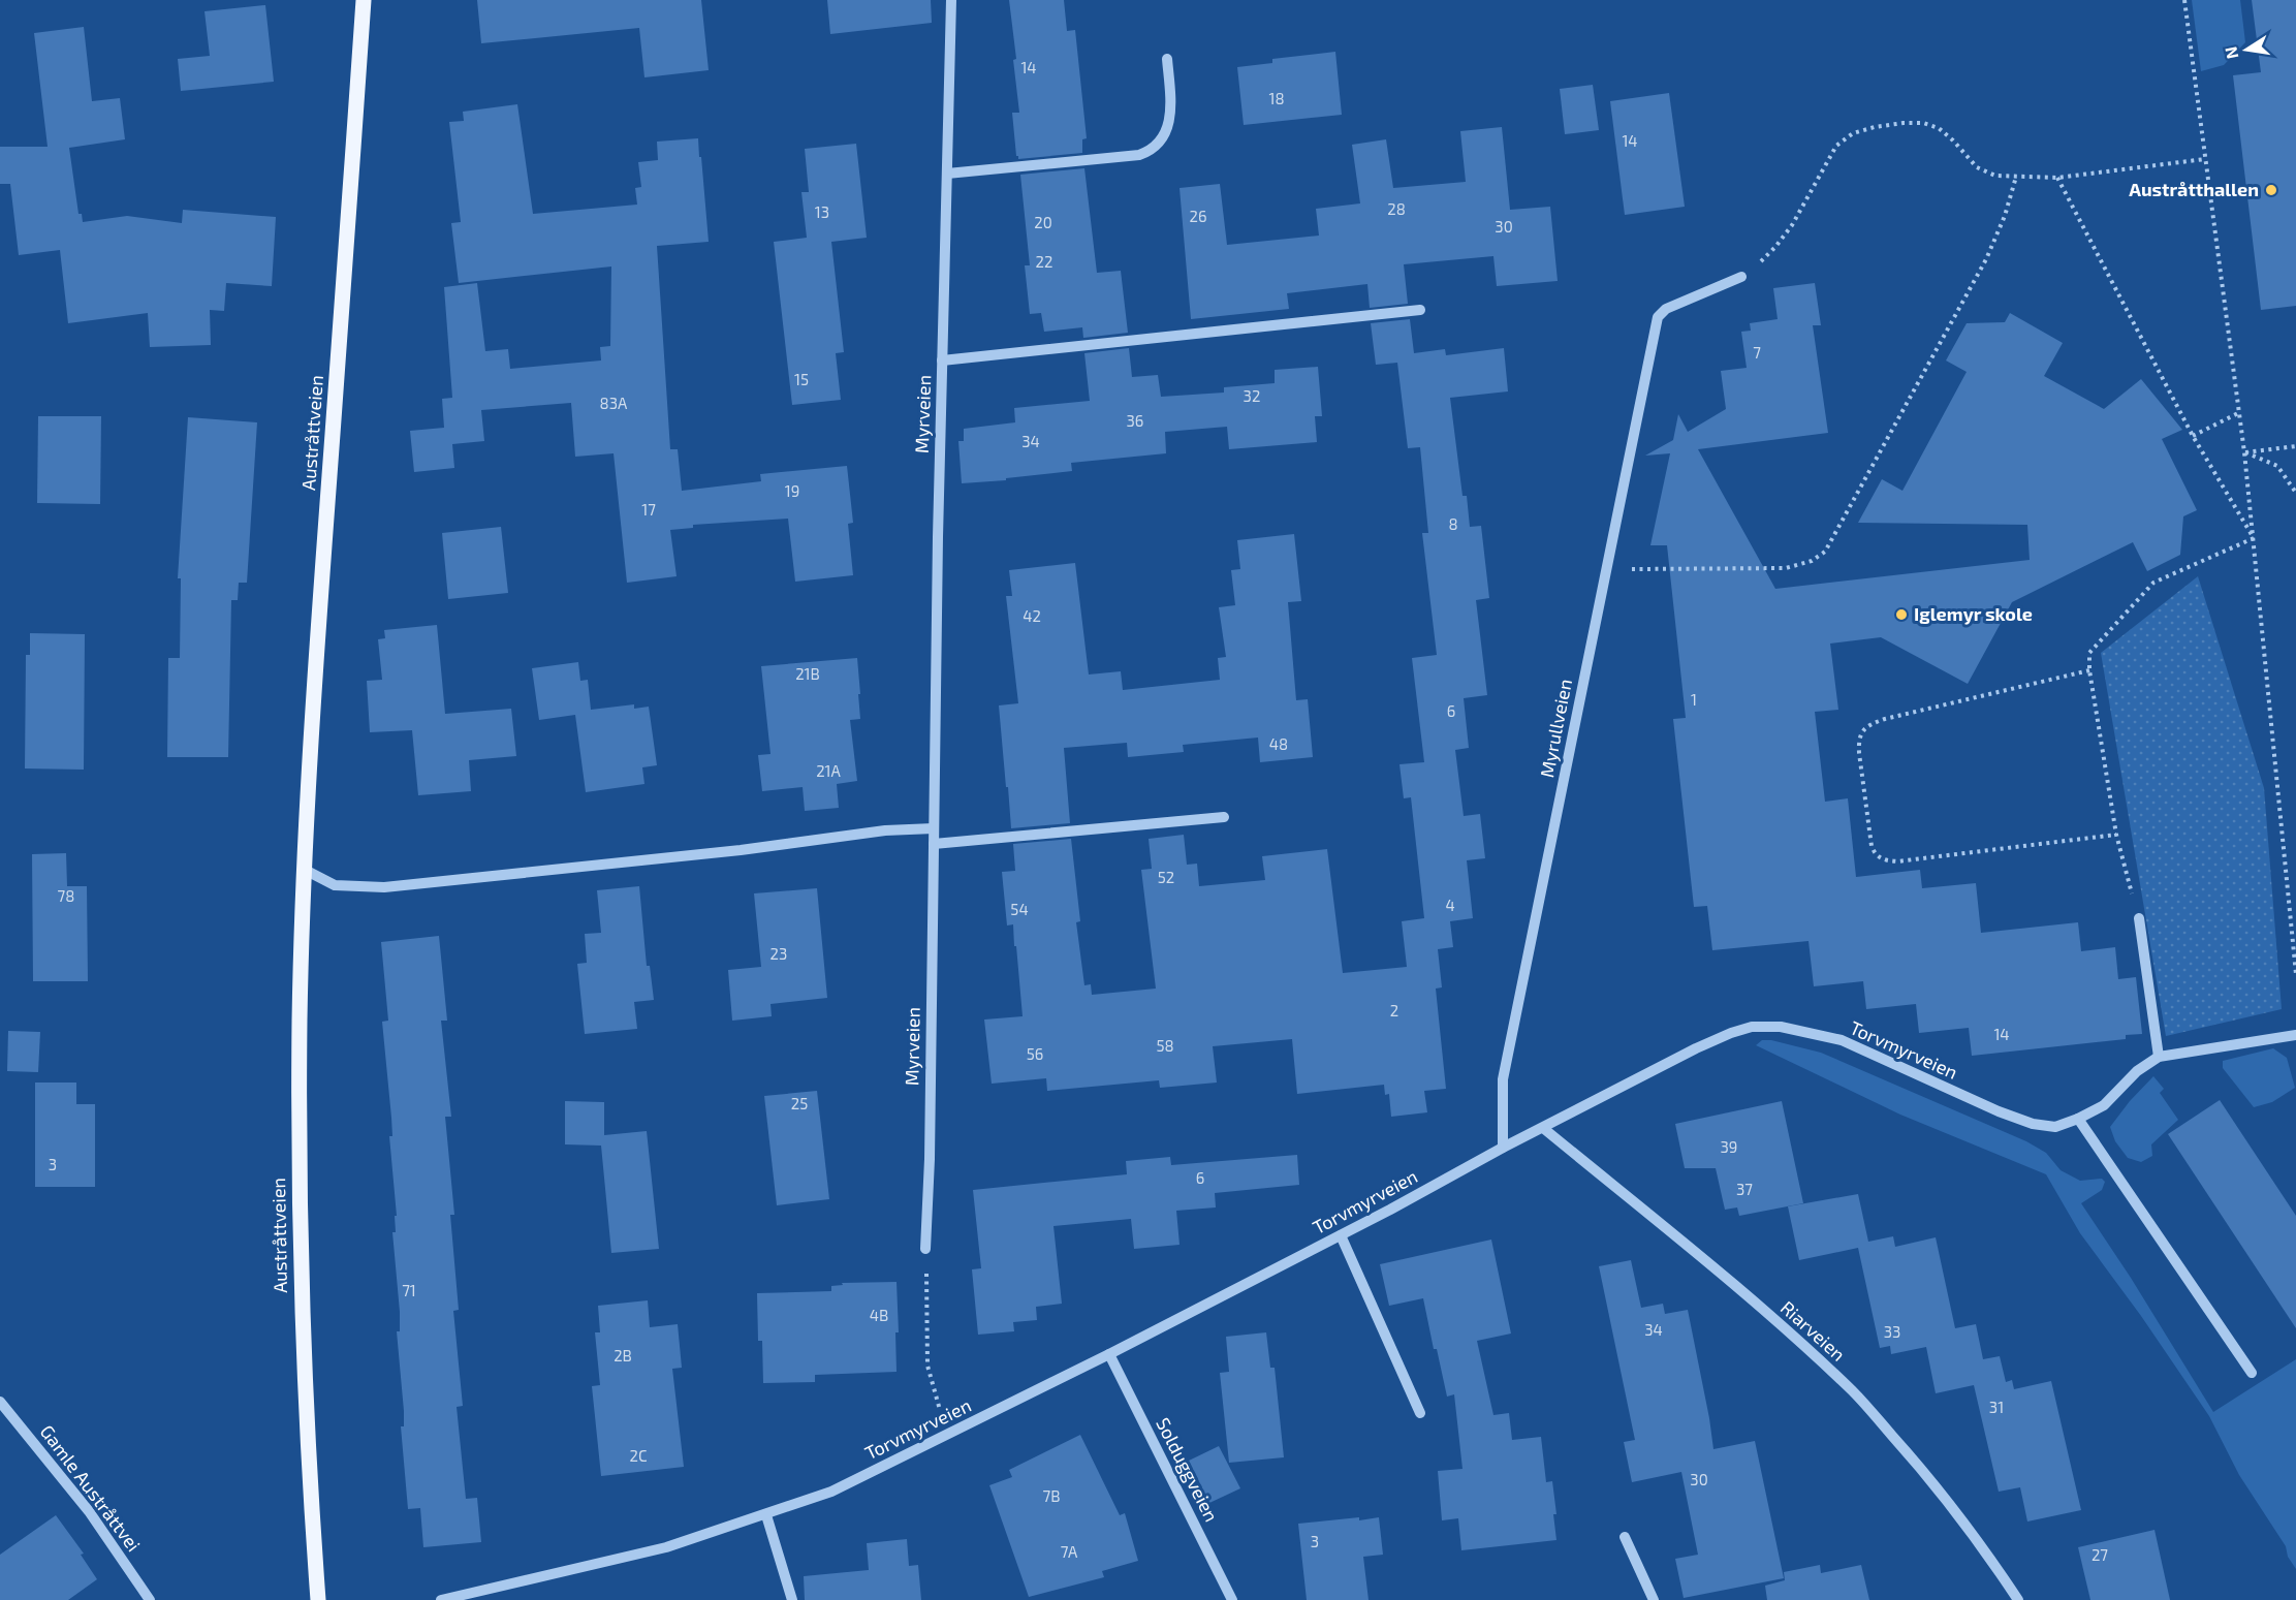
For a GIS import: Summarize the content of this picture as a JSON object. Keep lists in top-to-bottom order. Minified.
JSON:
{"streets":{"main road":["Austråttveien"],"street":["Myrveien","Myrullveien","Torvmyrveien","Riarveien","Solduggveien","Gamle Austråttvei"]},"crossings":[["Myrullveien","Torvmyrveien"],["Torvmyrveien","Riarveien"],["Torvmyrveien","Solduggveien"]],"places":["Austråtthallen","Iglemyr skole"],"house_numbers":["14","18","14","28","13","26","20","30","22","7","15","32","83A","36","34","19","17","8","42","21B","1","6","48","21A","52","78","4","54","23","2","14","58","56","25","39","3","6","37","71","4B","34","33","2B","31","2C","30","7B","3","7A","27"],"north":"left"}
